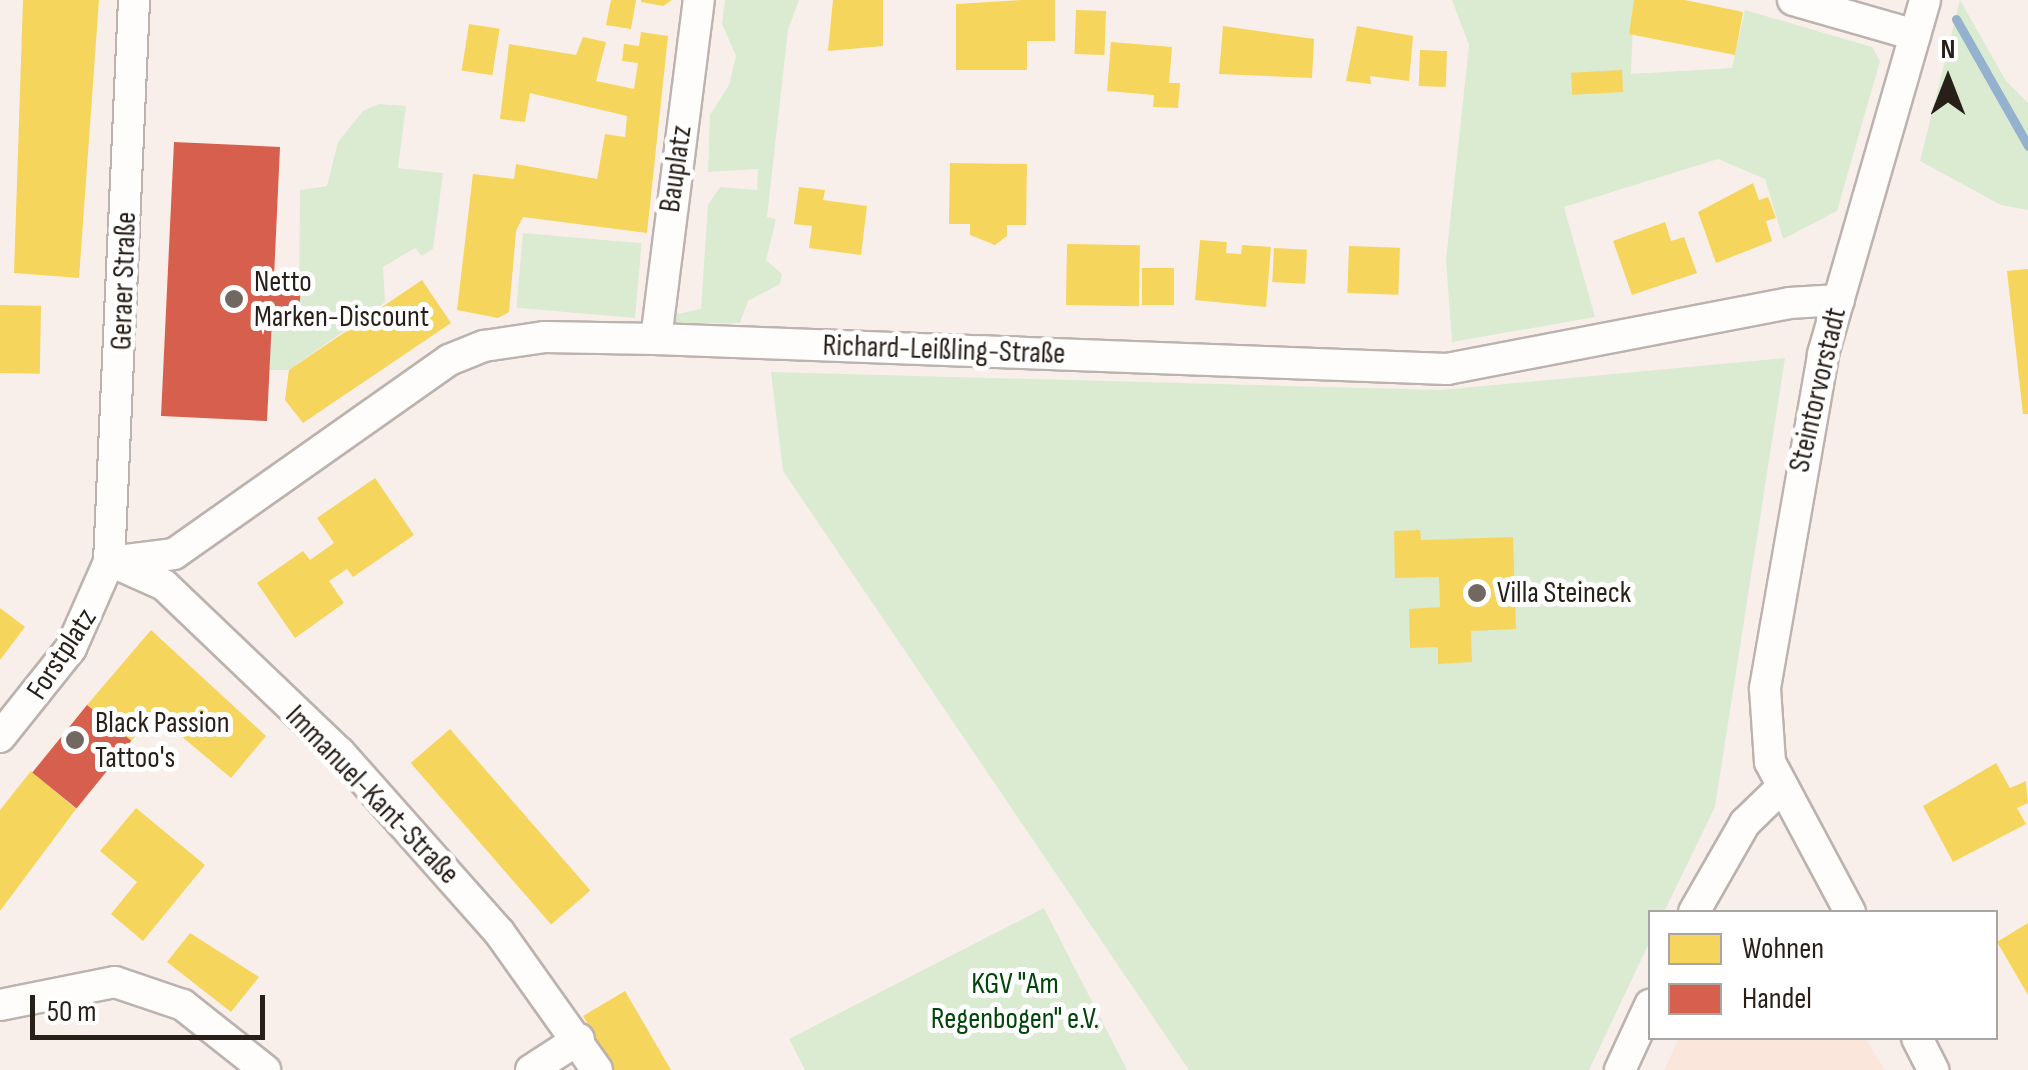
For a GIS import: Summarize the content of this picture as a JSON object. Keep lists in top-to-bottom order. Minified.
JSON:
{"streets":{"street":["Bauplatz","Geraer Straße","Richard-Leißling-Straße","Steintorvorstadt","Forstplatz","Immanuel-Kant-Straße"]},"crossings":[["Bauplatz","Richard-Leißling-Straße"],["Geraer Straße","Richard-Leißling-Straße"],["Geraer Straße","Forstplatz"],["Geraer Straße","Immanuel-Kant-Straße"],["Richard-Leißling-Straße","Steintorvorstadt"],["Richard-Leißling-Straße","Forstplatz"],["Richard-Leißling-Straße","Immanuel-Kant-Straße"],["Forstplatz","Immanuel-Kant-Straße"]],"parks":["KGV \"Am Regenbogen\" e.V."],"places":["Netto Marken-Discount","Villa Steineck","Black Passion Tattoo's"],"legend":["Wohnen","Handel"],"scale_bar":"50 m","north":"top"}
